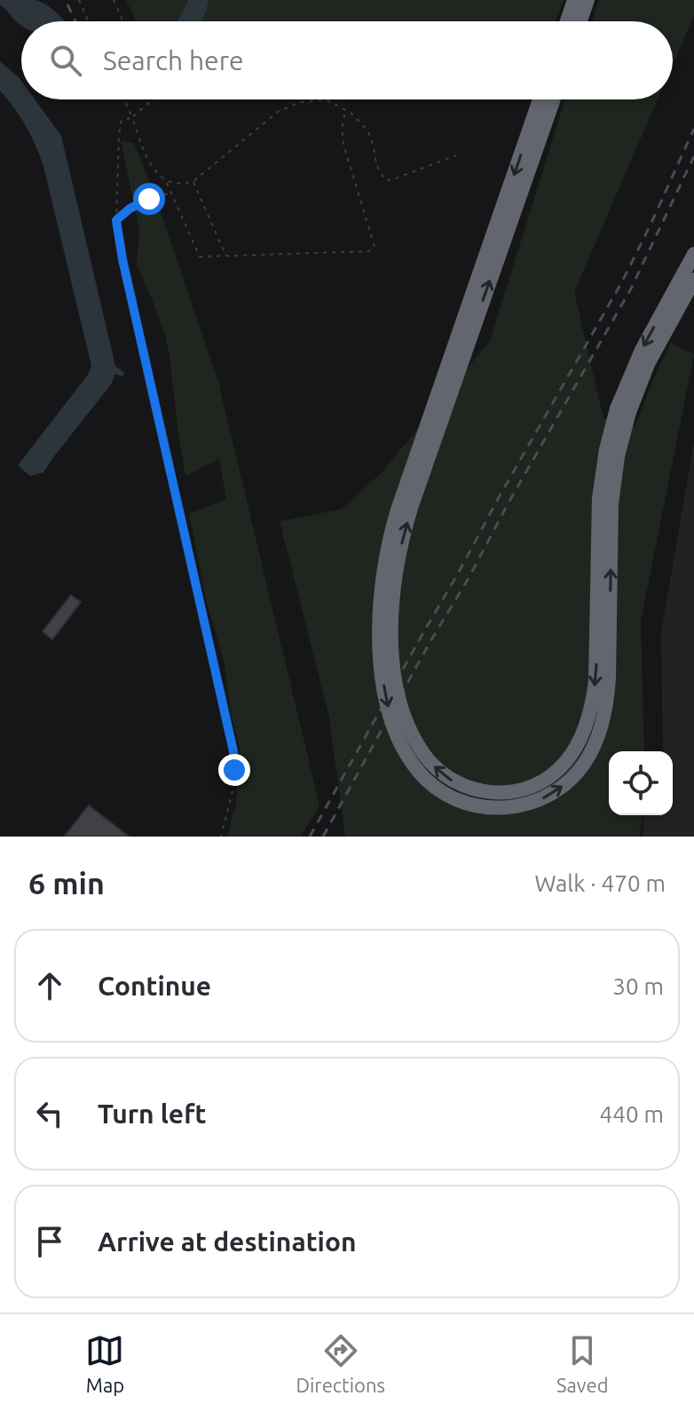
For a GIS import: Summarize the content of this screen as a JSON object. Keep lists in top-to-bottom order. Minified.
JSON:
{"page":{"search":"Search here","heading":["6 min","Walk · 470 m"],"list":[["Continue","30 m"],["Turn left","440 m"],"Arrive at destination"],"nav":["Map","Directions","Saved"]}}
